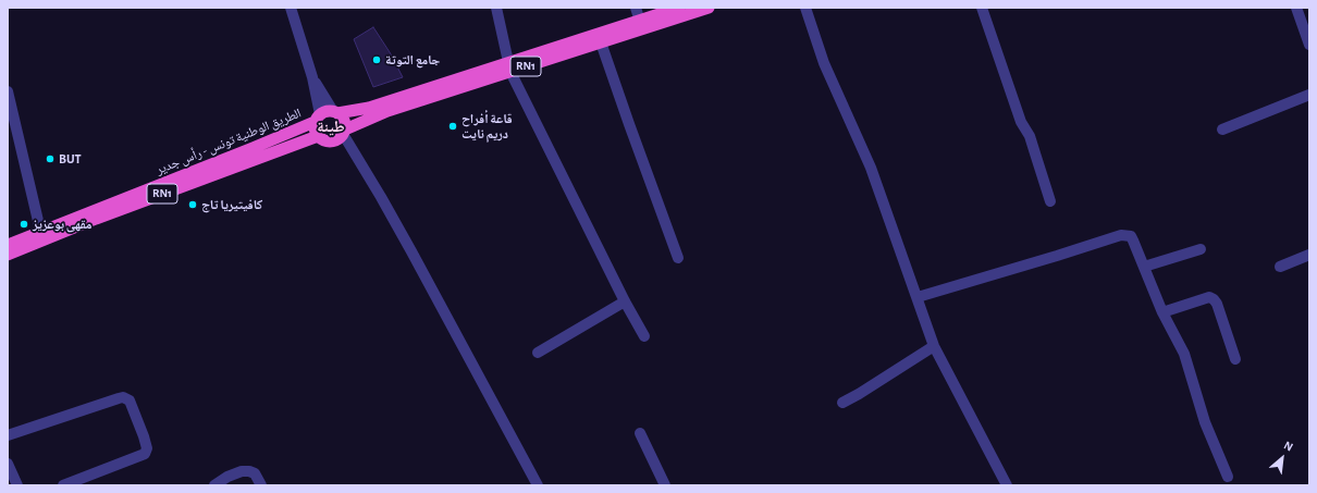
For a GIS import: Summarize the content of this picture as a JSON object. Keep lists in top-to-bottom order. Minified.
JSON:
{"streets":{"highway":["RN1","الطريق الوطنية تونس - رأس جدير"]},"crossings":[["RN1","الطريق الوطنية تونس - رأس جدير"]],"districts":["طينة"],"places":["جامع التوتة","قاعة أفراح دريم نايت","BUT","كافيتيريا تاج","مقهى بوعزيز"],"north":"top right"}
